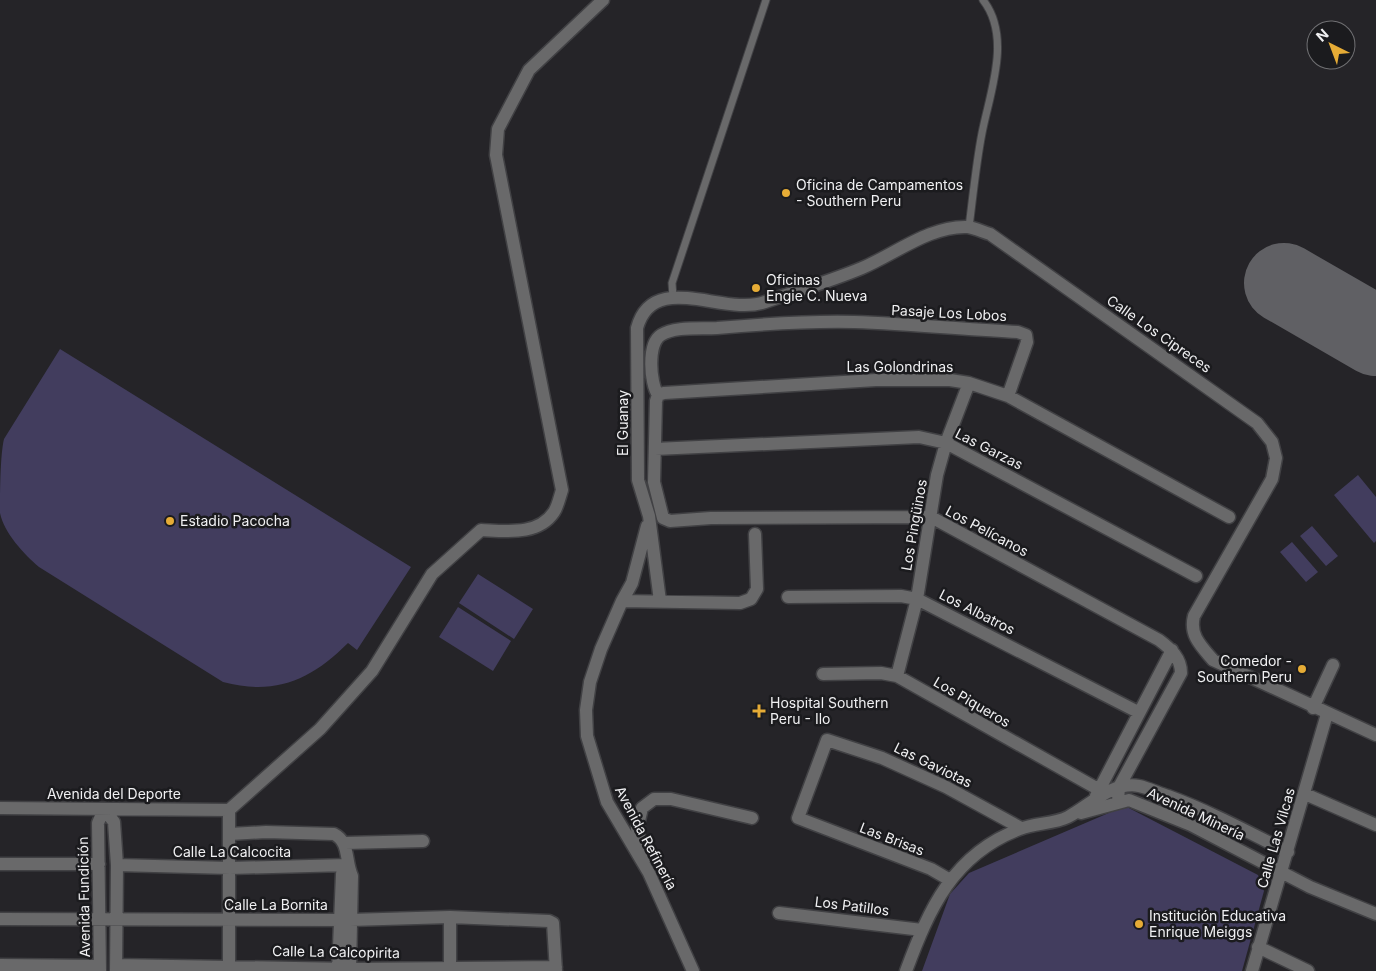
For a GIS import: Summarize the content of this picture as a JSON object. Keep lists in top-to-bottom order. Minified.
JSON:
{"streets":{"street":["Pasaje Los Lobos","Calle Los Cipreces","Las Golondrinas","El Guanay","Las Garzas","Los Pingüinos","Los Pelícanos","Los Albatros","Los Piqueros","Las Gaviotas","Avenida del Deporte","Avenida Minería","Avenida Refinería","Calle Las Vilcas","Las Brisas","Calle La Calcocita","Avenida Fundición","Calle La Bornita","Los Patillos","Calle La Calcopirita"]},"crossings":[["Pasaje Los Lobos","Las Golondrinas"],["Pasaje Los Lobos","Los Pelícanos"],["Calle Los Cipreces","El Guanay"],["Calle Los Cipreces","Calle Las Vilcas"],["Las Golondrinas","Los Pingüinos"],["Las Golondrinas","Los Pelícanos"],["El Guanay","Avenida Refinería"],["Las Garzas","Los Pingüinos"],["Las Garzas","Los Pelícanos"],["Los Pingüinos","Los Pelícanos"],["Los Pingüinos","Los Albatros"],["Los Pingüinos","Los Piqueros"],["Los Piqueros","Avenida Minería"],["Las Gaviotas","Las Brisas"],["Avenida del Deporte","Avenida Fundición"],["Avenida Minería","Calle Las Vilcas"],["Avenida Fundición","Calle La Bornita"],["Calle La Bornita","Calle La Calcopirita"]],"places":{"other":["Oficina de Campamentos - Southern Peru","Oficinas Engie C. Nueva","Estadio Pacocha","Comedor - Southern Peru","Institución Educativa Enrique Meiggs"],"health":["Hospital Southern Peru - Ilo"]},"north":"top left"}
